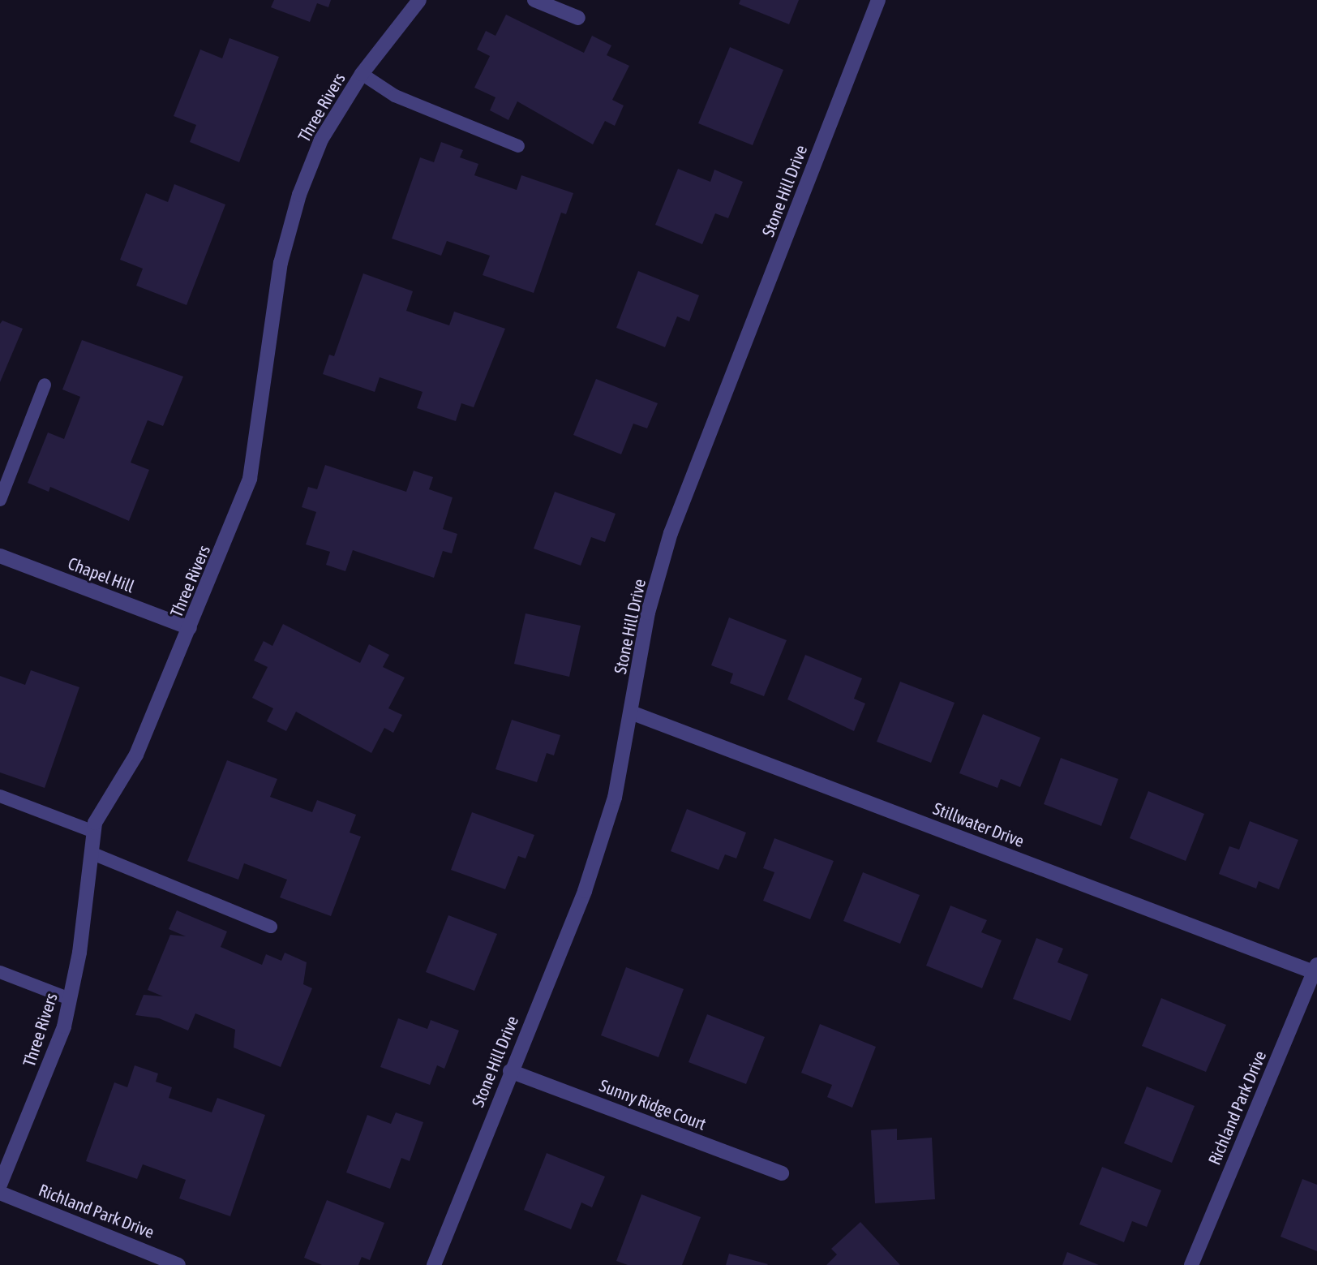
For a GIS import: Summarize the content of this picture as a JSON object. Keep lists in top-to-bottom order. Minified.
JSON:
{"streets":{"street":["Three Rivers","Stone Hill Drive","Chapel Hill","Stillwater Drive","Sunny Ridge Court","Richland Park Drive"]},"crossings":[["Three Rivers","Chapel Hill"],["Stone Hill Drive","Stillwater Drive"],["Stone Hill Drive","Sunny Ridge Court"],["Stillwater Drive","Richland Park Drive"]]}
